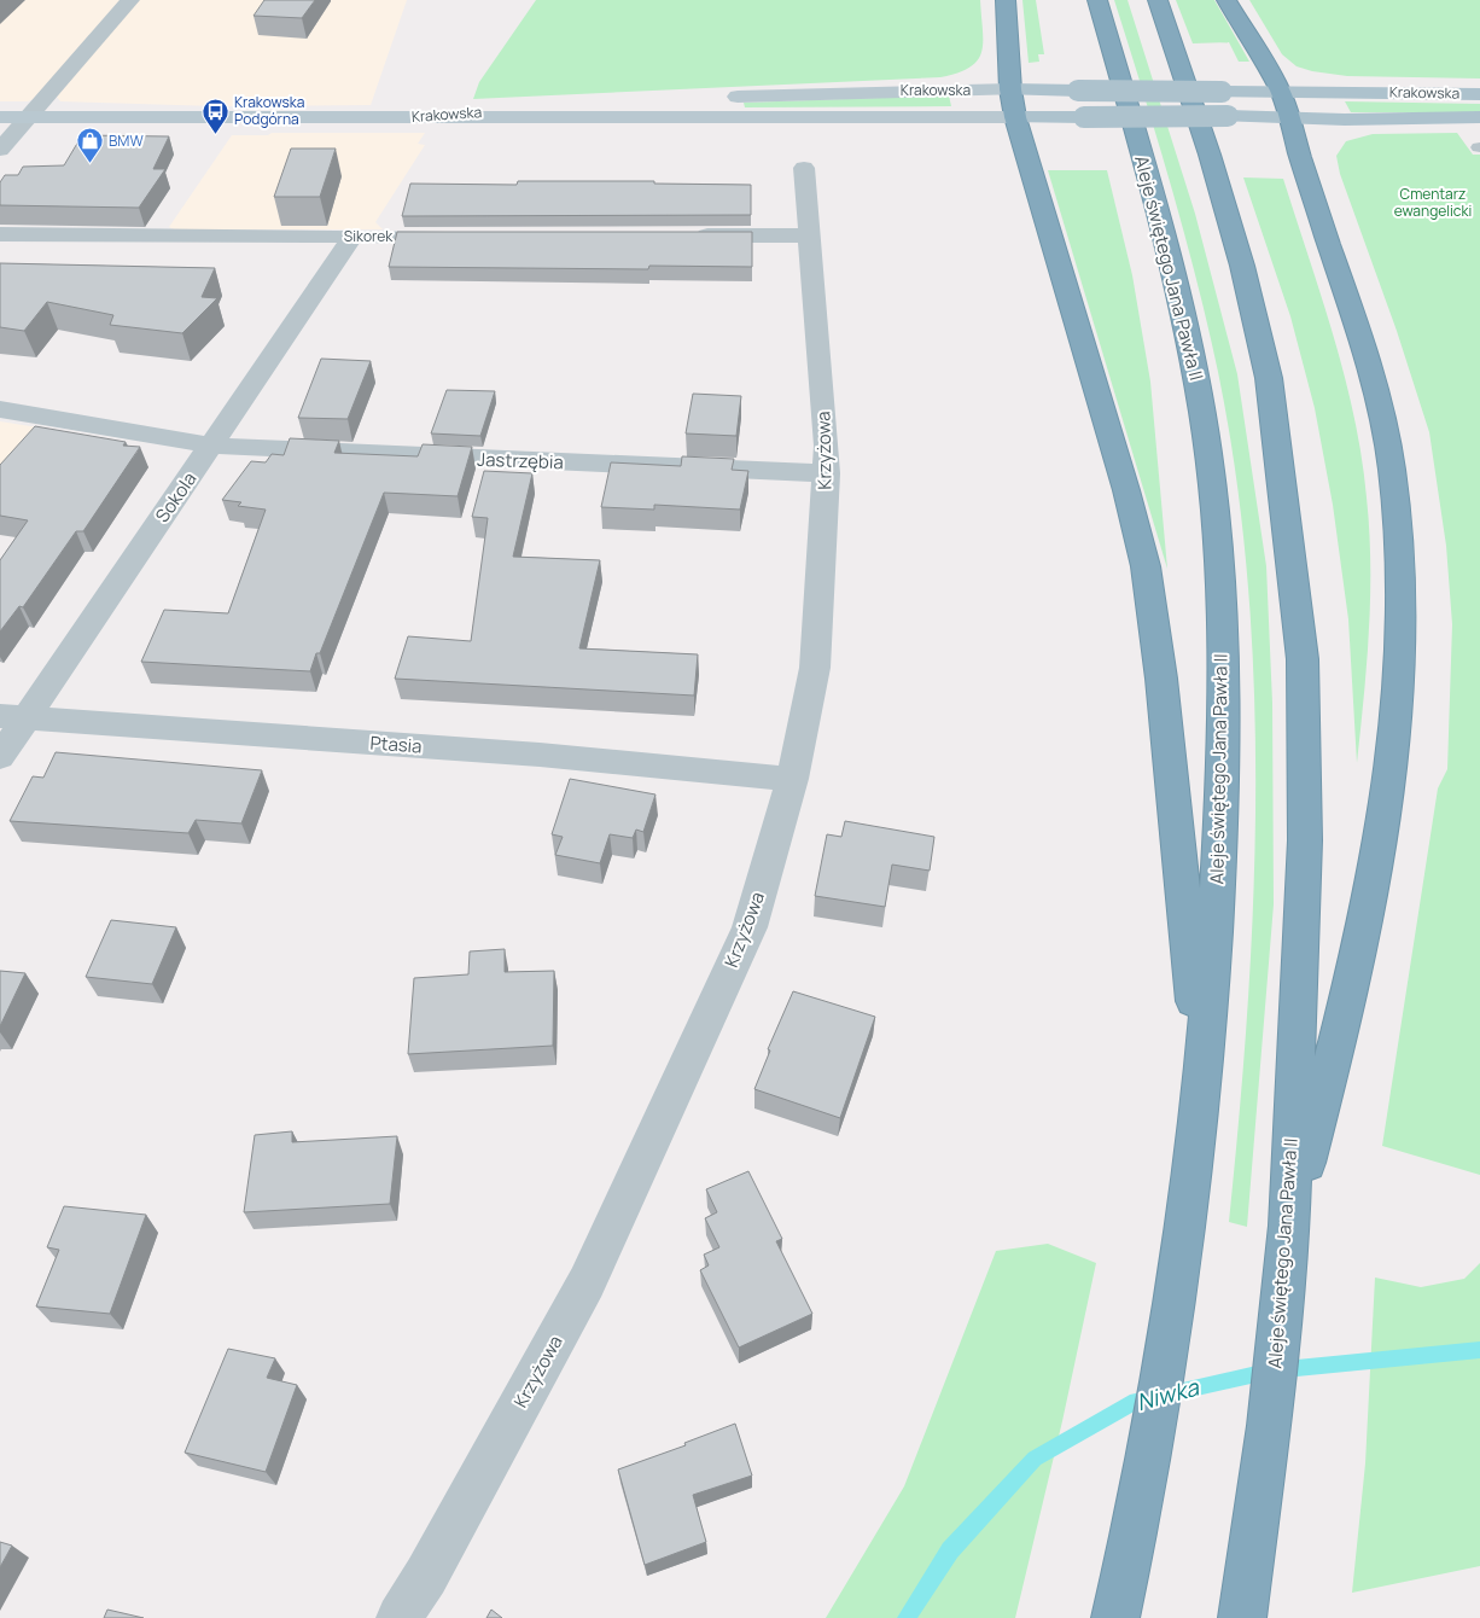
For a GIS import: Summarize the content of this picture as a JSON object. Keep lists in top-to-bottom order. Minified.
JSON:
{"streets":{"highway":["Aleje świętego Jana Pawła II"],"main road":["Krakowska"],"street":["Sikorek","Krzyżowa","Jastrzębia","Sokola","Ptasia"]},"crossings":[["Sikorek","Sokola"],["Krzyżowa","Jastrzębia"],["Krzyżowa","Ptasia"],["Jastrzębia","Sokola"],["Sokola","Ptasia"]],"water":["Niwka"],"parks":["Cmentarz ewangelicki"],"places":{"bus stop":["Krakowska Podgórna"],"shop":["BMW"]}}
